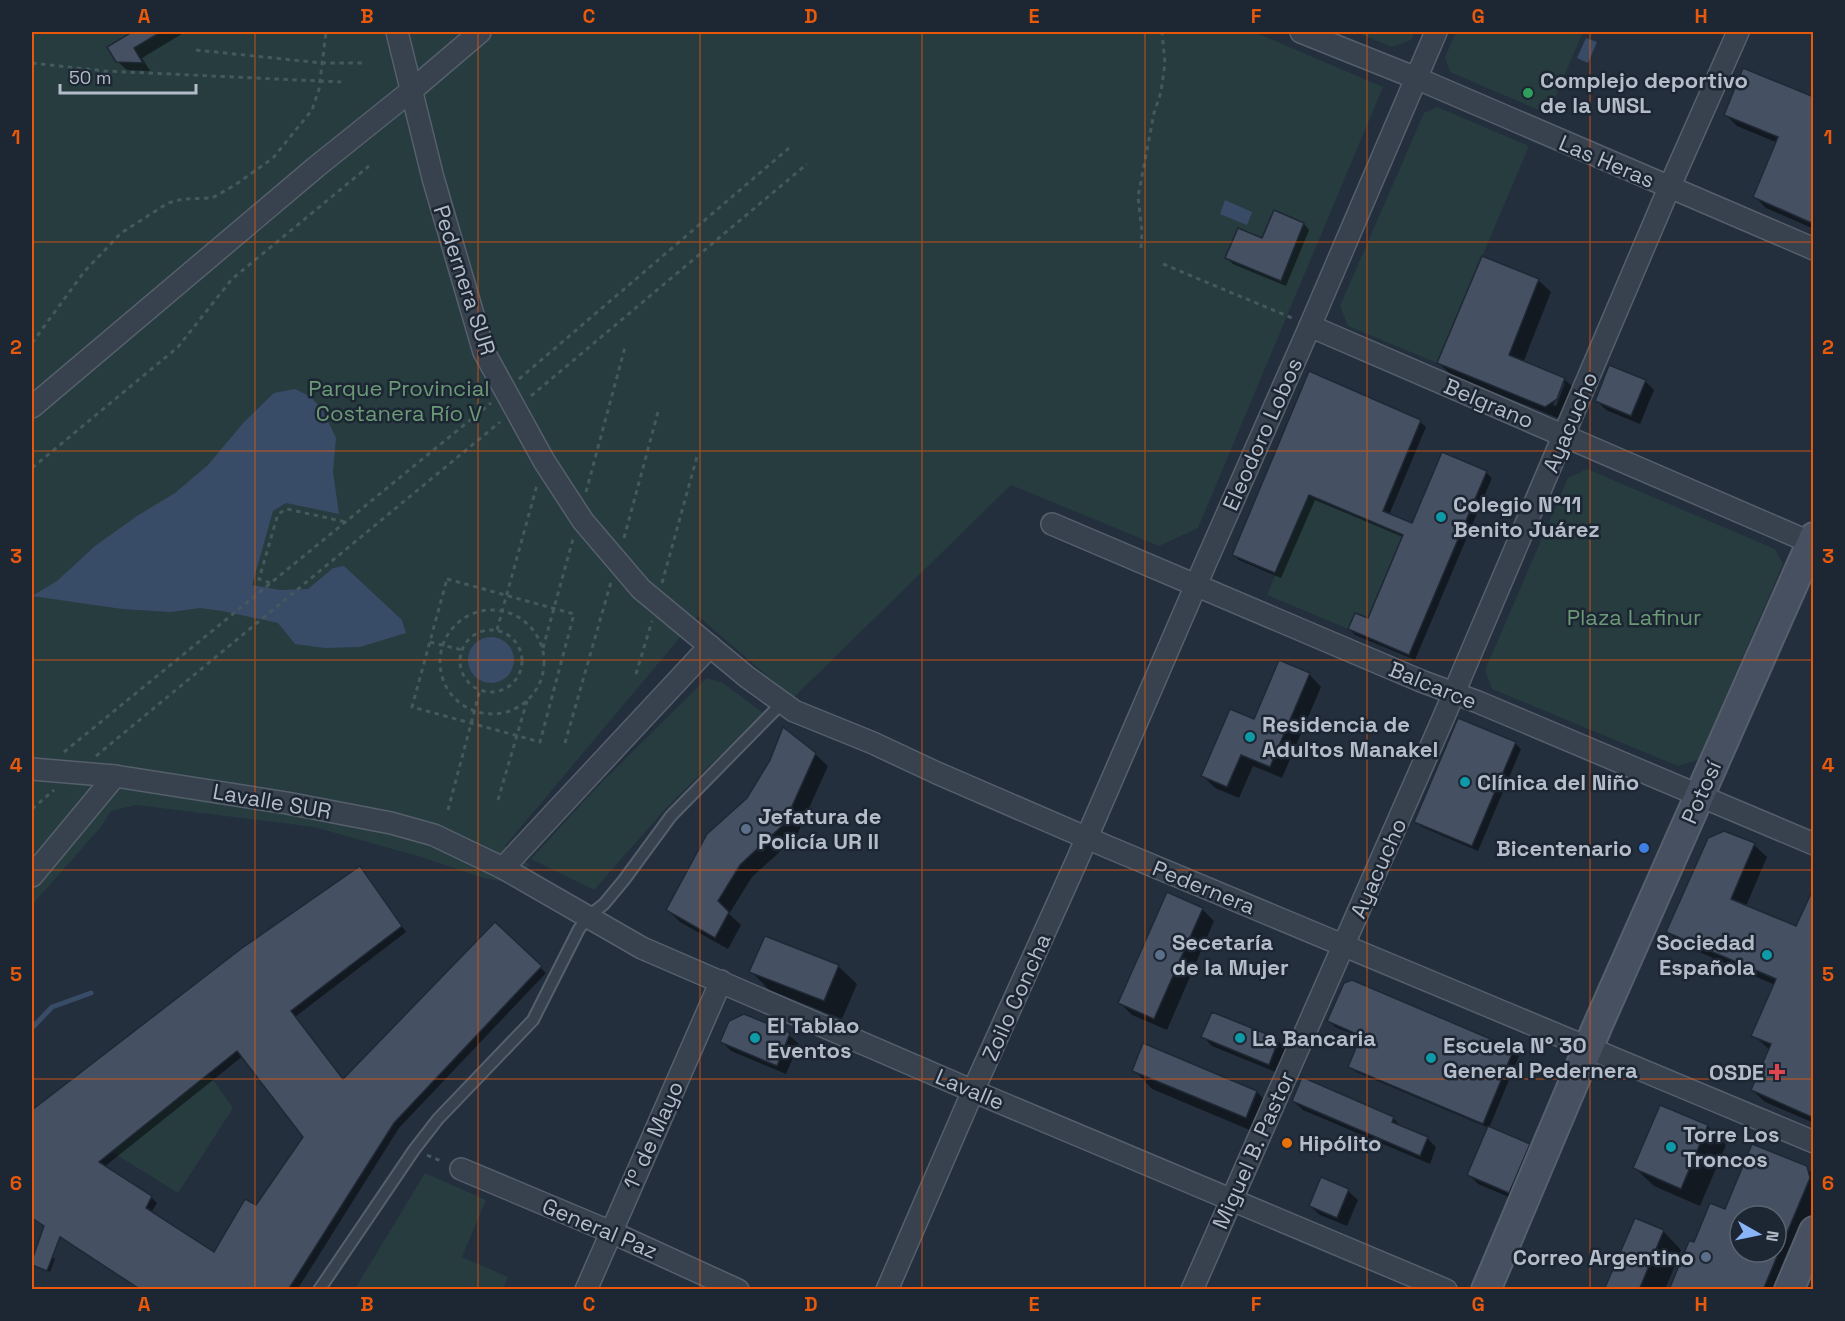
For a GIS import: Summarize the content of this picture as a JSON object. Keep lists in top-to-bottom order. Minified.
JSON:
{"streets":{"main road":["Potosí"],"street":["Las Heras","Pedernera SUR","Belgrano","Ayacucho","Eleodoro Lobos","Balcarce","Lavalle SUR","Pedernera","Zoilo Concha","Lavalle","1º de Mayo","Miguel B. Pastor","General Paz"]},"crossings":[["Las Heras","Ayacucho"],["Las Heras","Eleodoro Lobos"],["Pedernera SUR","Pedernera"],["Belgrano","Ayacucho"],["Belgrano","Eleodoro Lobos"],["Belgrano","Potosí"],["Ayacucho","Balcarce"],["Ayacucho","Pedernera"],["Ayacucho","Miguel B. Pastor"],["Eleodoro Lobos","Balcarce"],["Eleodoro Lobos","Pedernera"],["Eleodoro Lobos","Zoilo Concha"],["Balcarce","Potosí"],["Potosí","Pedernera"],["Lavalle SUR","Lavalle"],["Pedernera","Zoilo Concha"],["Pedernera","Miguel B. Pastor"],["Zoilo Concha","Lavalle"],["Lavalle","1º de Mayo"],["Lavalle","Miguel B. Pastor"],["1º de Mayo","General Paz"]],"parks":["Parque Provincial Costanera Río V","Plaza Lafinur"],"places":{"other":["Complejo deportivo de la UNSL","Colegio N°11 Benito Juárez","Residencia de Adultos Manakel","Clínica del Niño","Jefatura de Policía UR II","Bicentenario","Secetaría de la Mujer","Sociedad Española","El Tablao Eventos","La Bancaria","Escuela N° 30 General Pedernera","Hipólito","Torre Los Troncos","Correo Argentino"],"health":["OSDE"]},"scale_bar":"50 m","north":"right","grid":{"columns":["A","B","C","D","E","F","G","H"],"rows":["1","2","3","4","5","6"]}}
